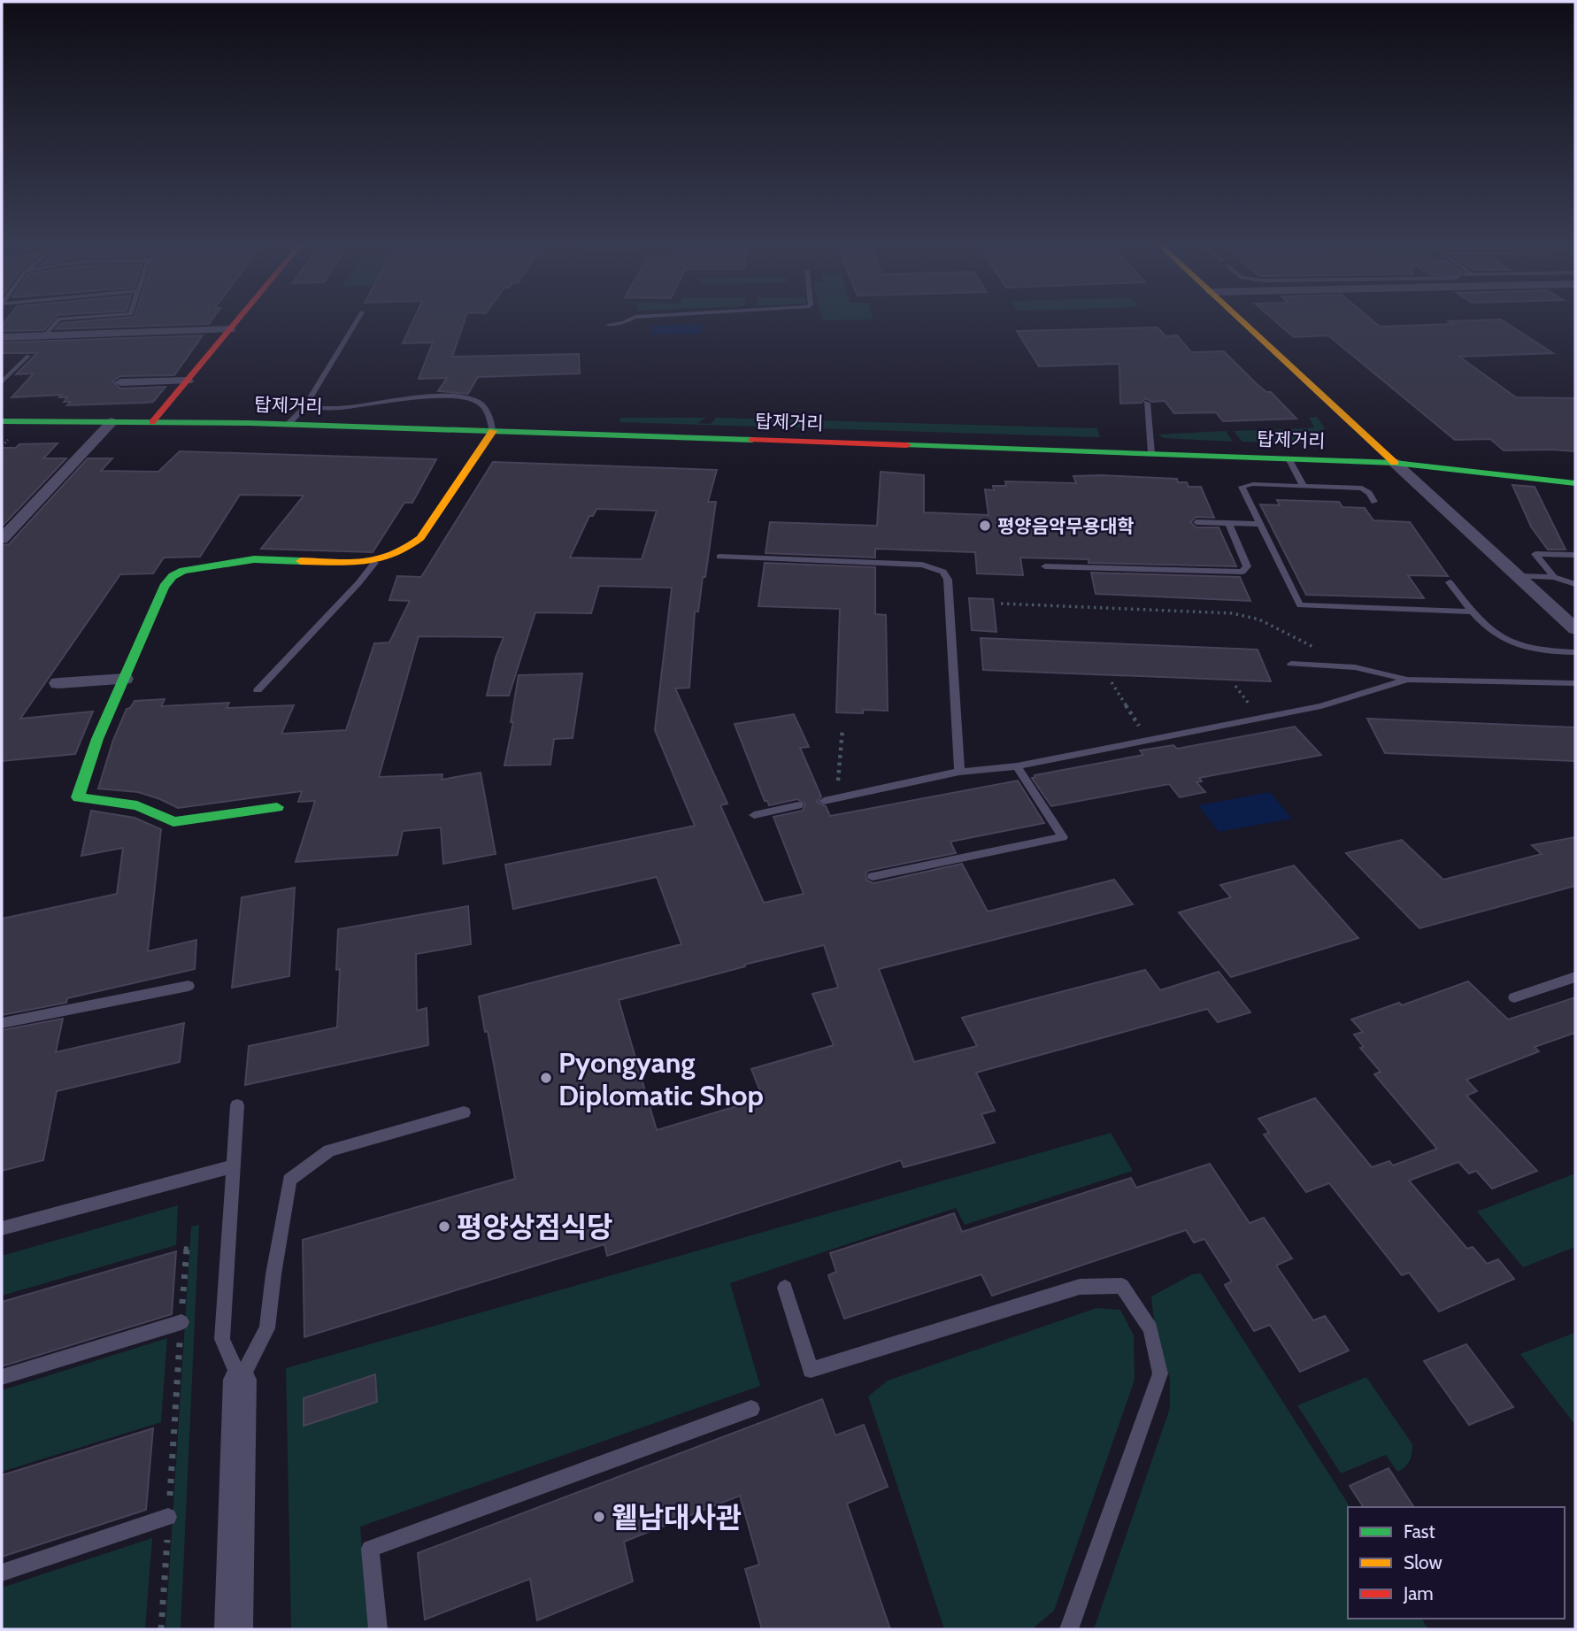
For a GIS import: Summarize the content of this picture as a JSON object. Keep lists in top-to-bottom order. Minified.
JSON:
{"streets":{"street":["탑제거리"]},"places":["평양음악무용대학","Pyongyang Diplomatic Shop","평양상점식당","윁남대사관"],"legend":["Fast","Slow","Jam"]}
